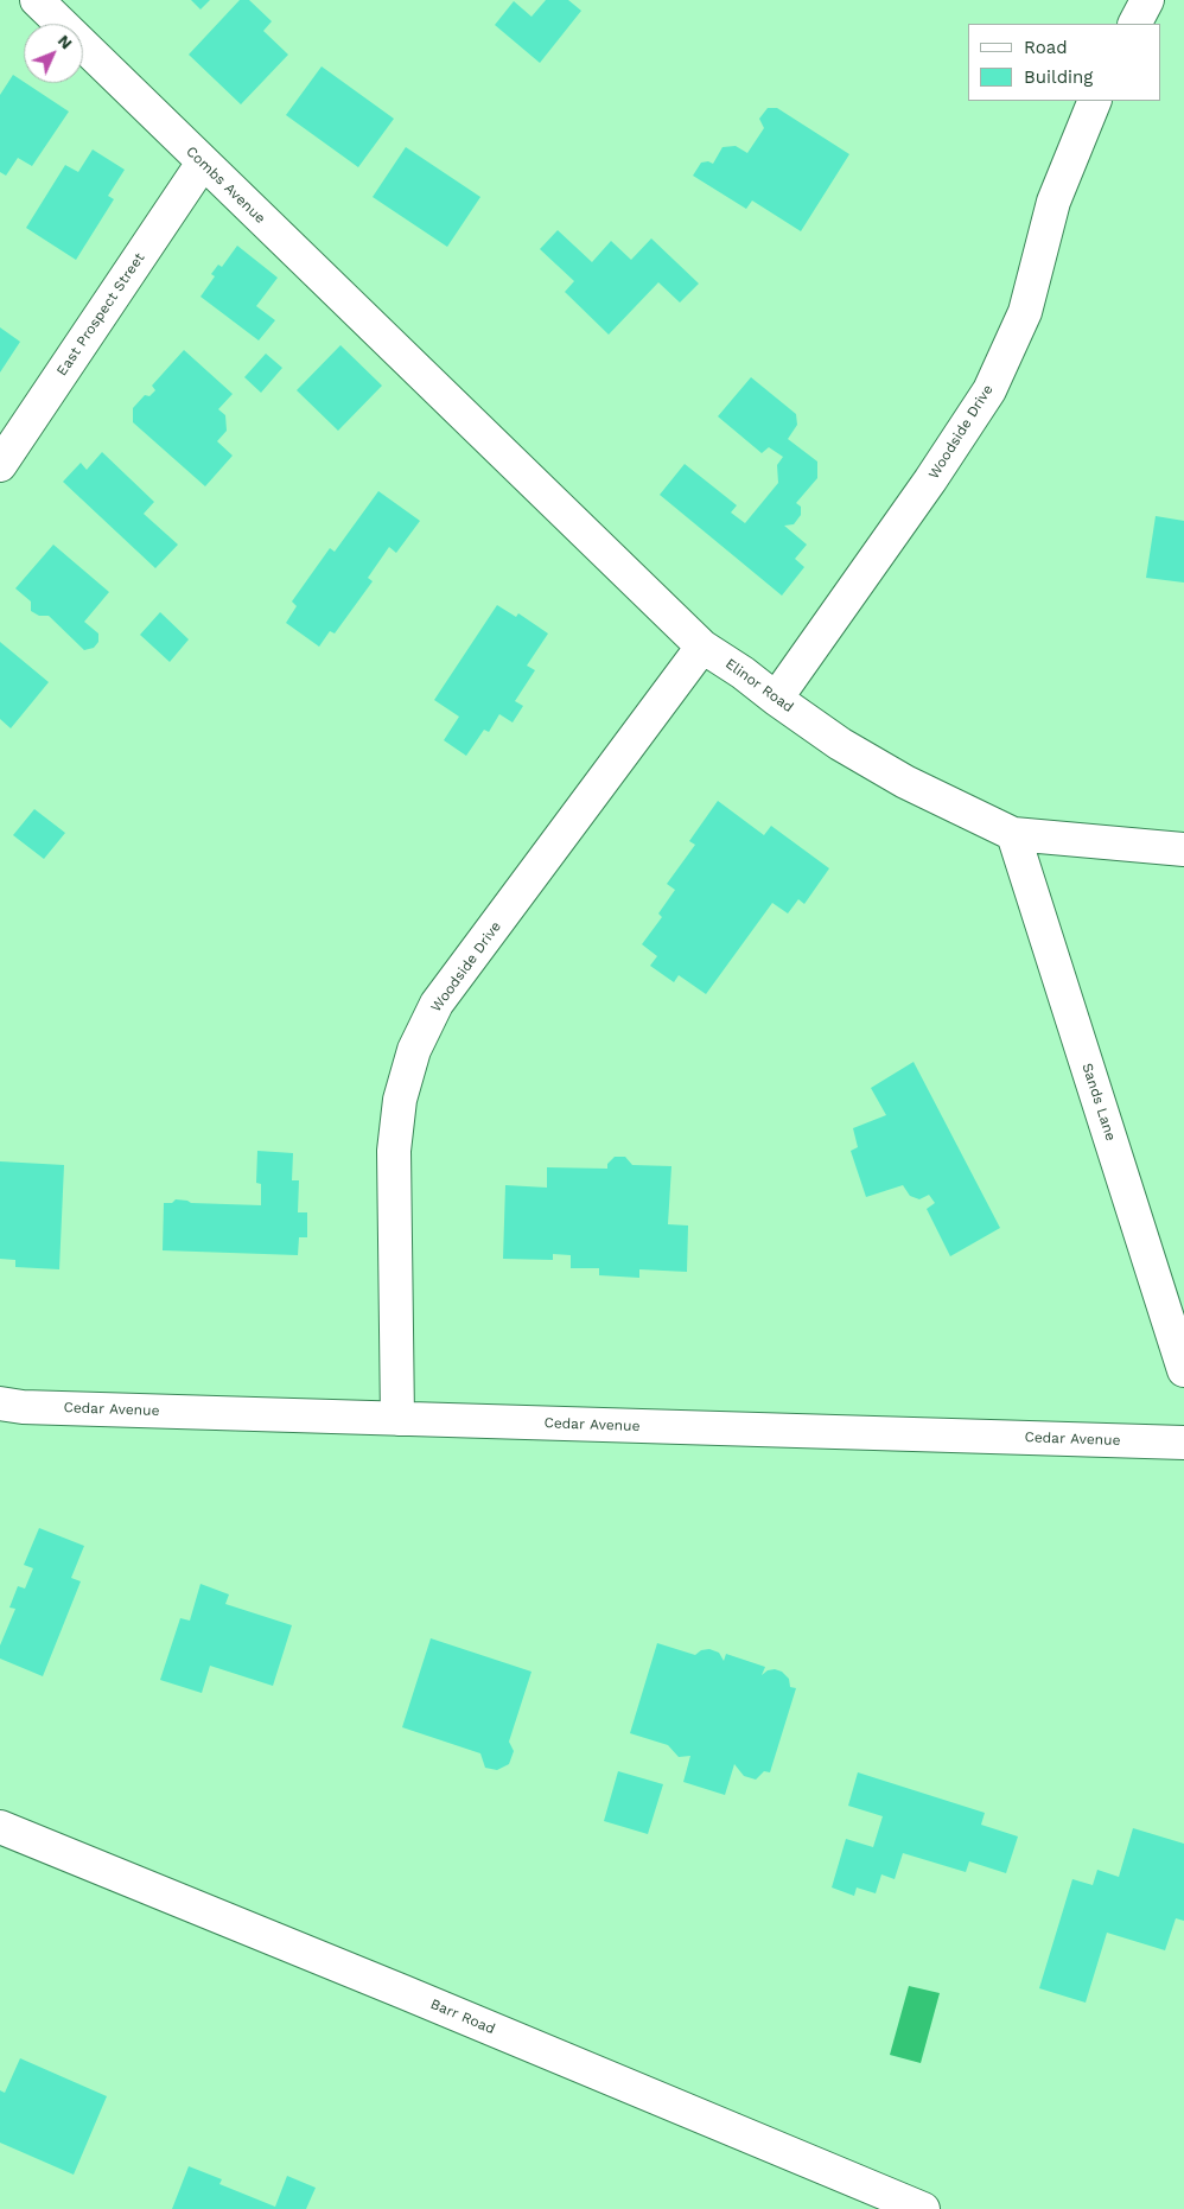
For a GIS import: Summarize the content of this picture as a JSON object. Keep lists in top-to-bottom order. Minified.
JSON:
{"streets":{"street":["Combs Avenue","East Prospect Street","Woodside Drive","Elinor Road","Sands Lane","Cedar Avenue","Barr Road"]},"crossings":[["Combs Avenue","East Prospect Street"],["Combs Avenue","Elinor Road"],["Woodside Drive","Elinor Road"],["Woodside Drive","Cedar Avenue"],["Elinor Road","Sands Lane"]],"legend":["Road","Building"],"north":"top right"}
